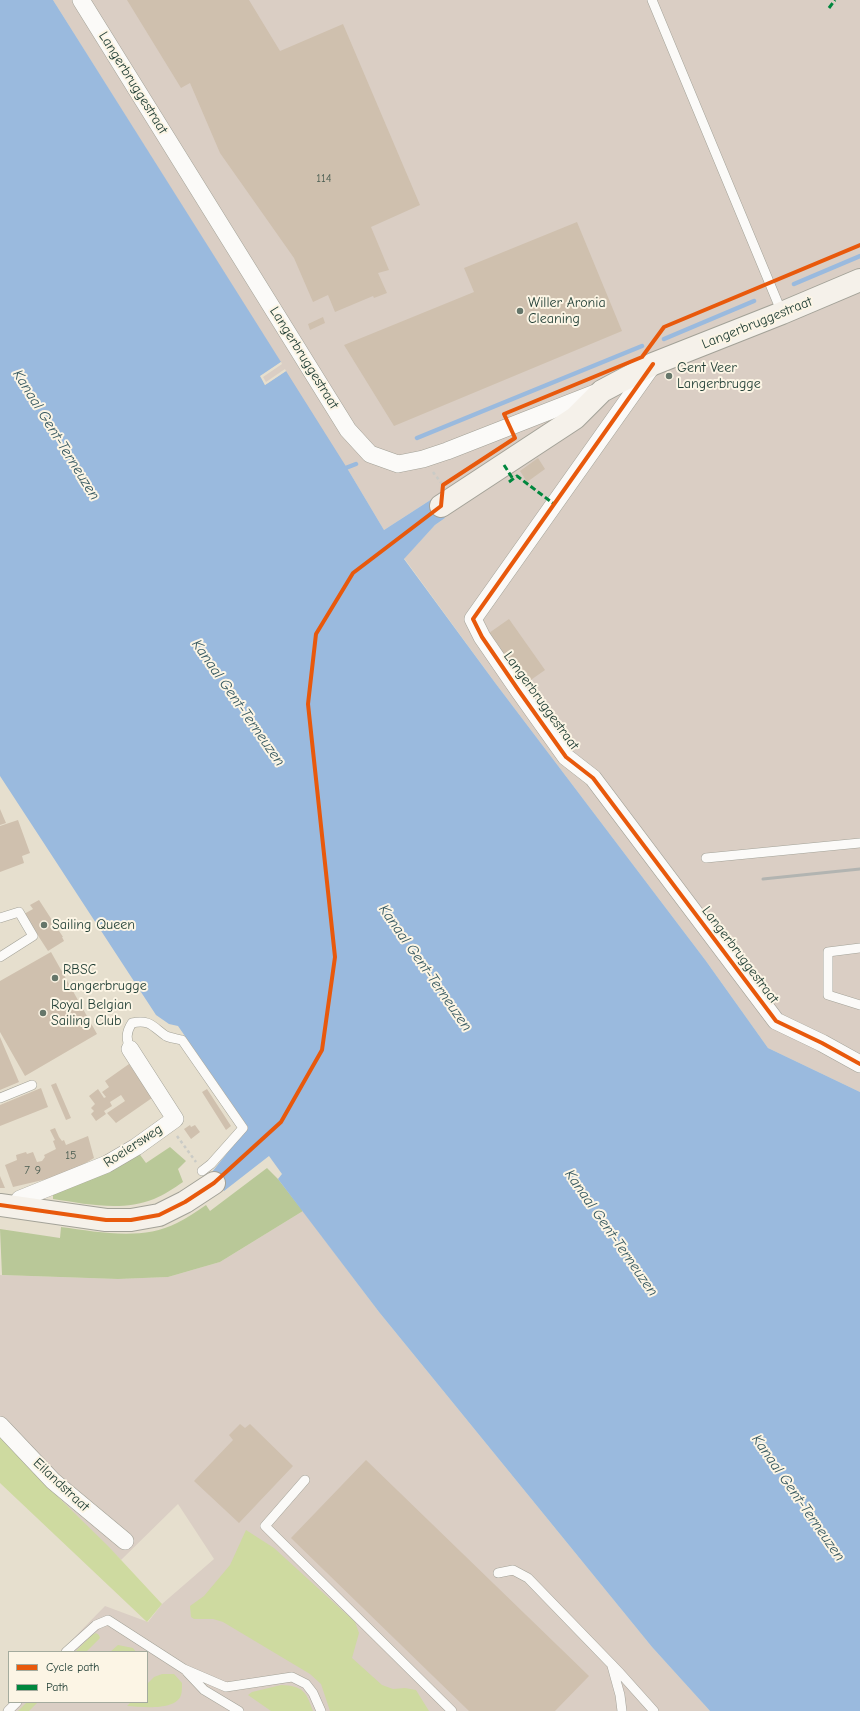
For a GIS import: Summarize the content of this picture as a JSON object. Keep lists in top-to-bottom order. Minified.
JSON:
{"streets":{"main road":["Langerbruggestraat"],"street":["Roeiersweg","Eilandstraat"]},"water":["Kanaal Gent-Terneuzen"],"places":["Willer Aronia Cleaning","Gent Veer Langerbrugge","Sailing Queen","RBSC Langerbrugge","Royal Belgian Sailing Club"],"house_numbers":["114","15","7","9"],"legend":["Cycle path","Path"]}
